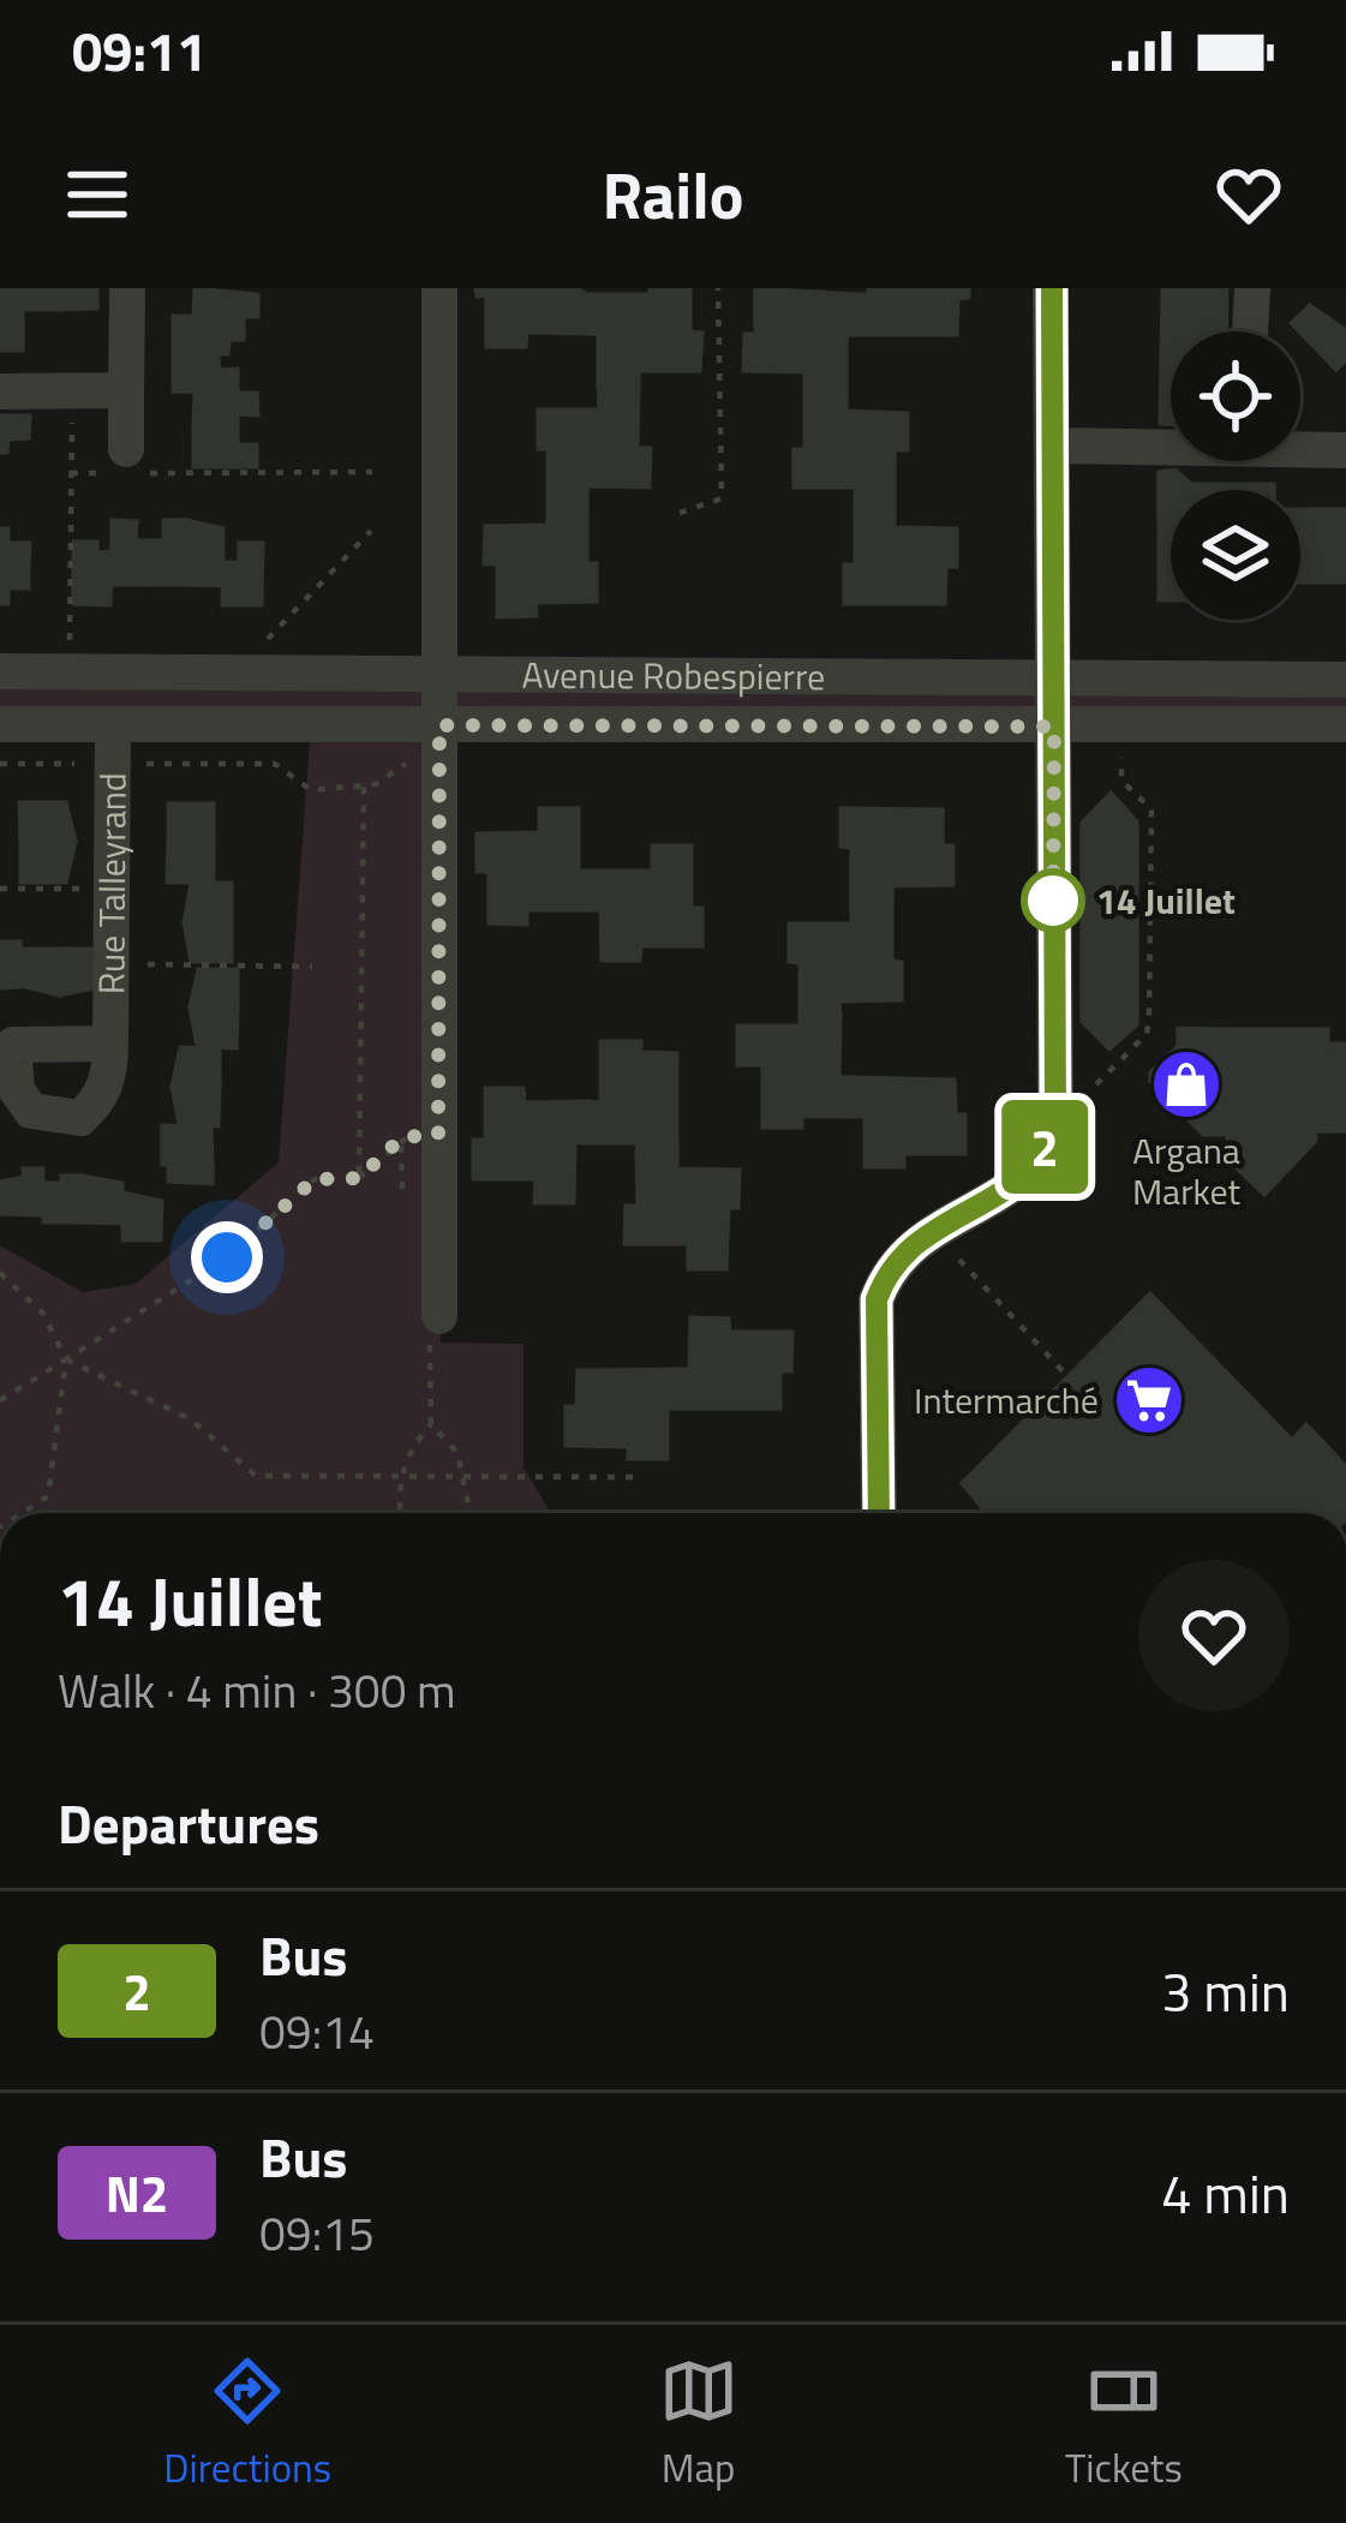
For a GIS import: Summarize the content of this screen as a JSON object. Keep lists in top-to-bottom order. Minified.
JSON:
{"streets":{"street":["Avenue Robespierre","Rue Talleyrand"]},"crossings":[["Avenue Robespierre","Rue Talleyrand"]],"places":{"other":["14 Juillet"],"shop":["Argana Market"],"supermarket":["Intermarché"]},"lines":["bus line 2"],"page":{"status":"09:11","header":"Railo","on_map":"2","heading":[["14 Juillet","Walk · 4 min · 300 m"],"Departures"],"list":[{"mark":"2","name":"Bus","note":"09:14","value":"3 min"},{"mark":"N2","name":"Bus","note":"09:15","value":"4 min"}],"tabs":["Directions","Map","Tickets"]}}
